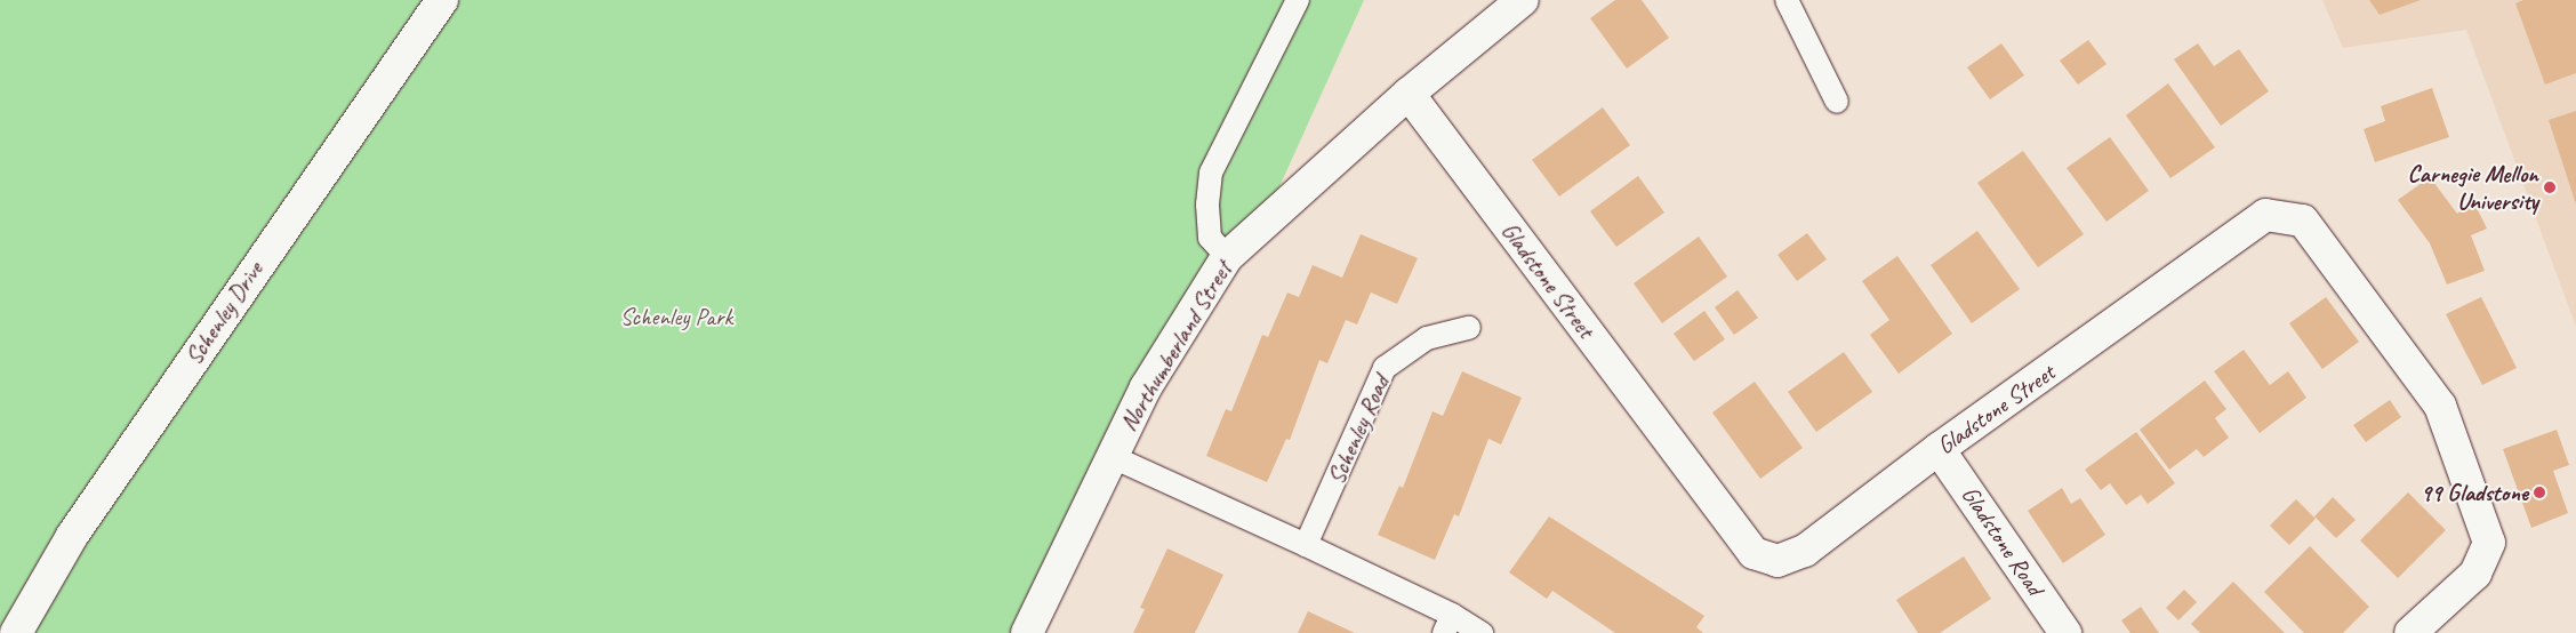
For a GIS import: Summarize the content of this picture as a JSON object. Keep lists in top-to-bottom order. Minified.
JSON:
{"streets":{"street":["Gladstone Street","Schenley Drive","Northumberland Street","Gladstone Road"],"lane":["Schenley Road"]},"crossings":[["Gladstone Street","Northumberland Street"],["Gladstone Street","Gladstone Road"]],"parks":["Schenley Park"],"places":["Carnegie Mellon University","99 Gladstone"]}
